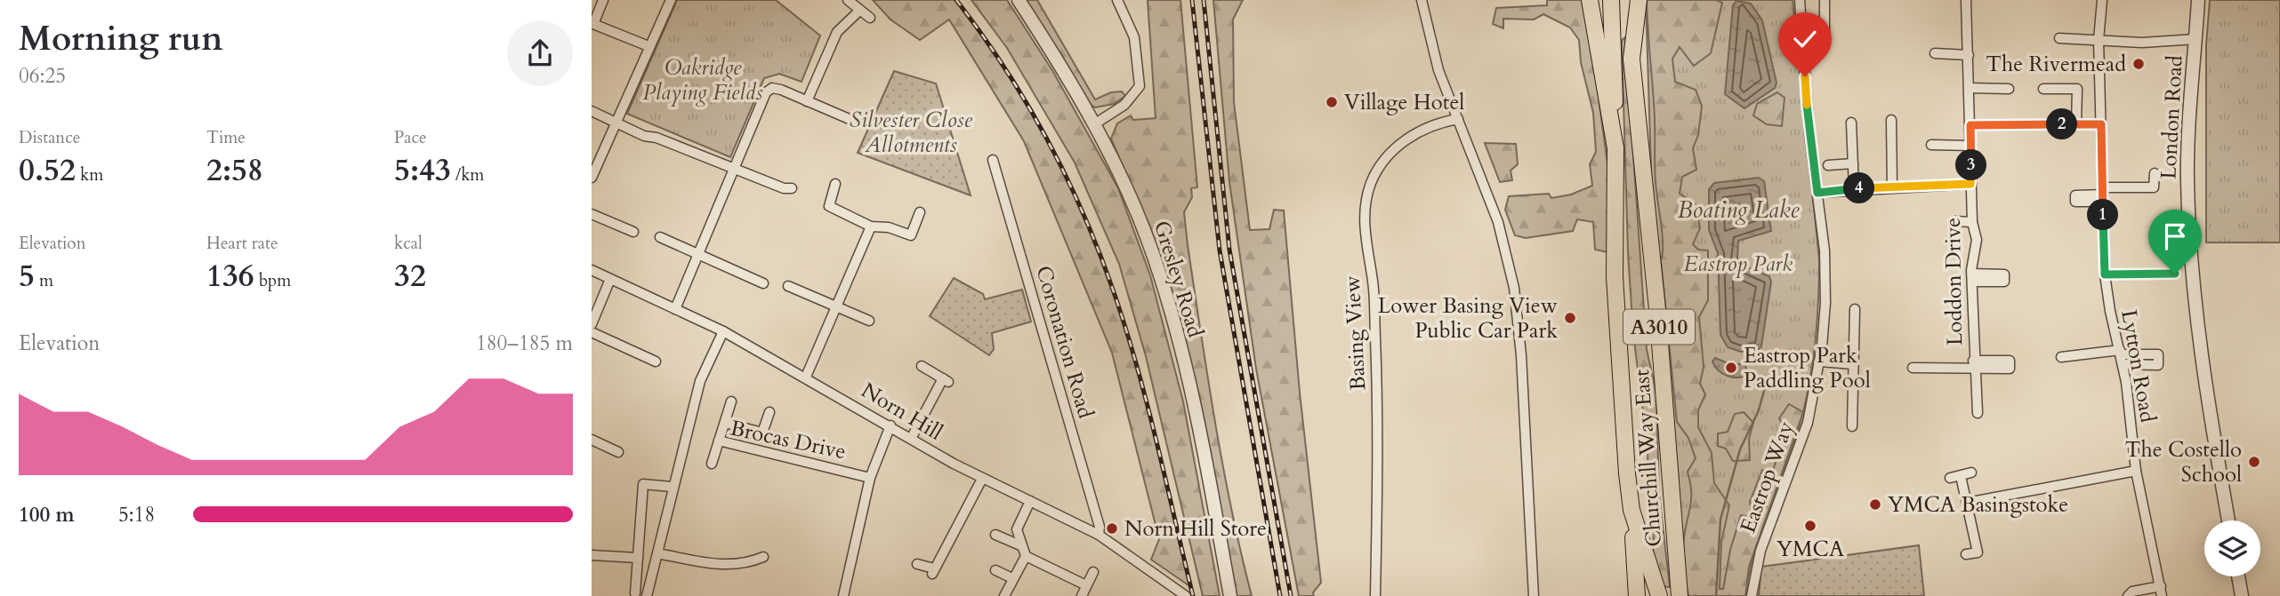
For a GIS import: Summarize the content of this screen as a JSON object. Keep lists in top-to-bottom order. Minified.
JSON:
{"streets":{"main road":["A3010","Churchill Way East"],"street":["London Road","Gresley Road","Loddon Drive","Basing View","Coronation Road","Lytton Road","Norn Hill","Brocas Drive","Eastrop Way"]},"crossings":[["Coronation Road","Norn Hill"]],"water":["Boating Lake"],"parks":["Oakridge Playing Fields","Silvester Close Allotments","Eastrop Park"],"places":["The Rivermead","Village Hotel","Lower Basing View Public Car Park","Eastrop Park Paddling Pool","The Costello School","YMCA Basingstoke","YMCA","Norn Hill Store"],"page":{"heading":["Morning run","06:25"],"stats":[["Distance","0.52 km"],["Time","2:58"],["Pace","5:43 /km"],["Elevation","5 m"],["Heart rate","136 bpm"],["kcal","32"]],"pins":["2","3","4","1"],"chart":["Elevation","180–185 m"],"list":[{"name":"100 m","note":"5:18"}]}}
